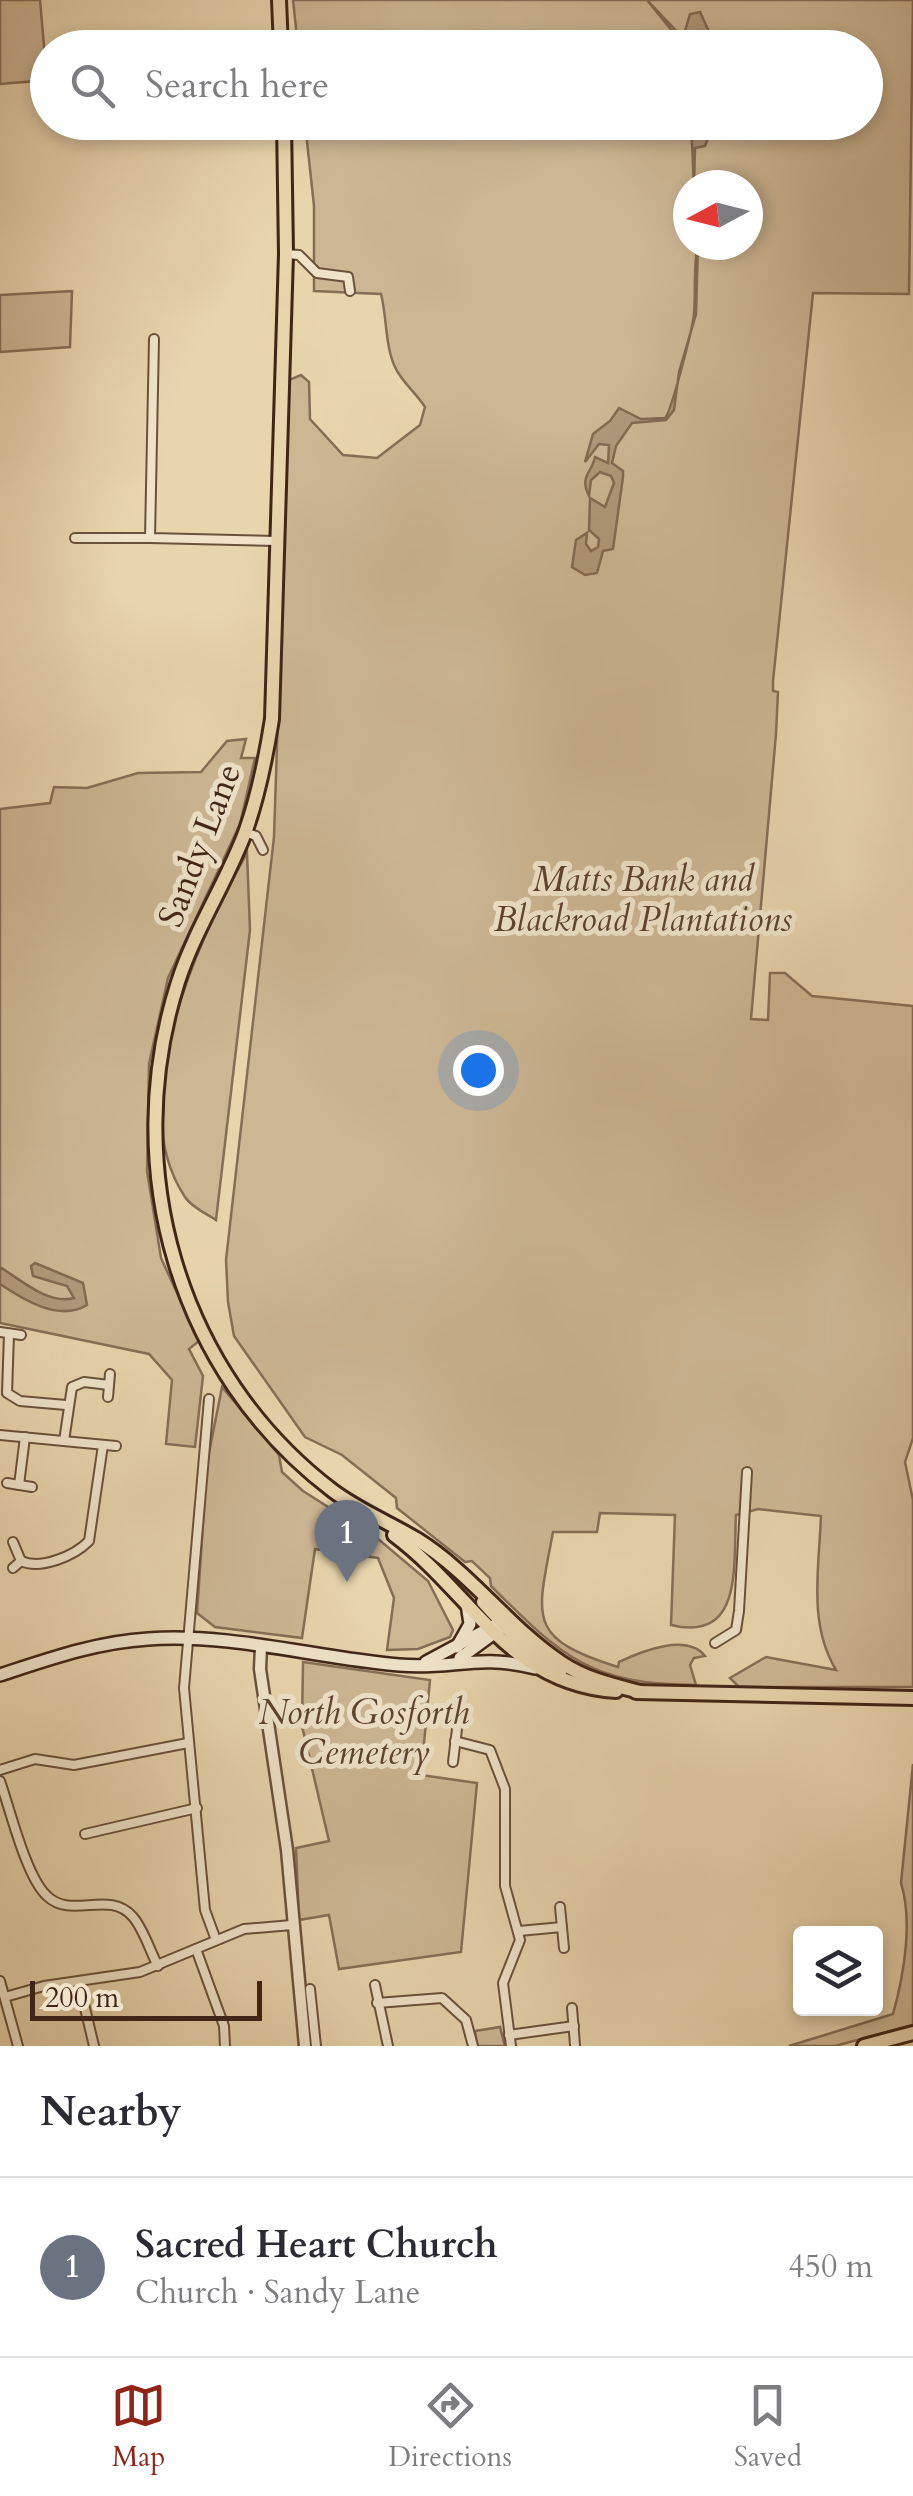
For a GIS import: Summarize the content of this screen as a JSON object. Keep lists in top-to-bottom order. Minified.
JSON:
{"streets":{"main road":["Sandy Lane"]},"parks":["Matts Bank and Blackroad Plantations","North Gosforth Cemetery"],"scale_bar":"200 m","north":"left","page":{"search":"Search here","pins":"1","scale":"200 m","heading":"Nearby","list":[{"mark":"1","name":"Sacred Heart Church","note":"Church · Sandy Lane","value":"450 m"}],"nav":["Map","Directions","Saved"]}}
